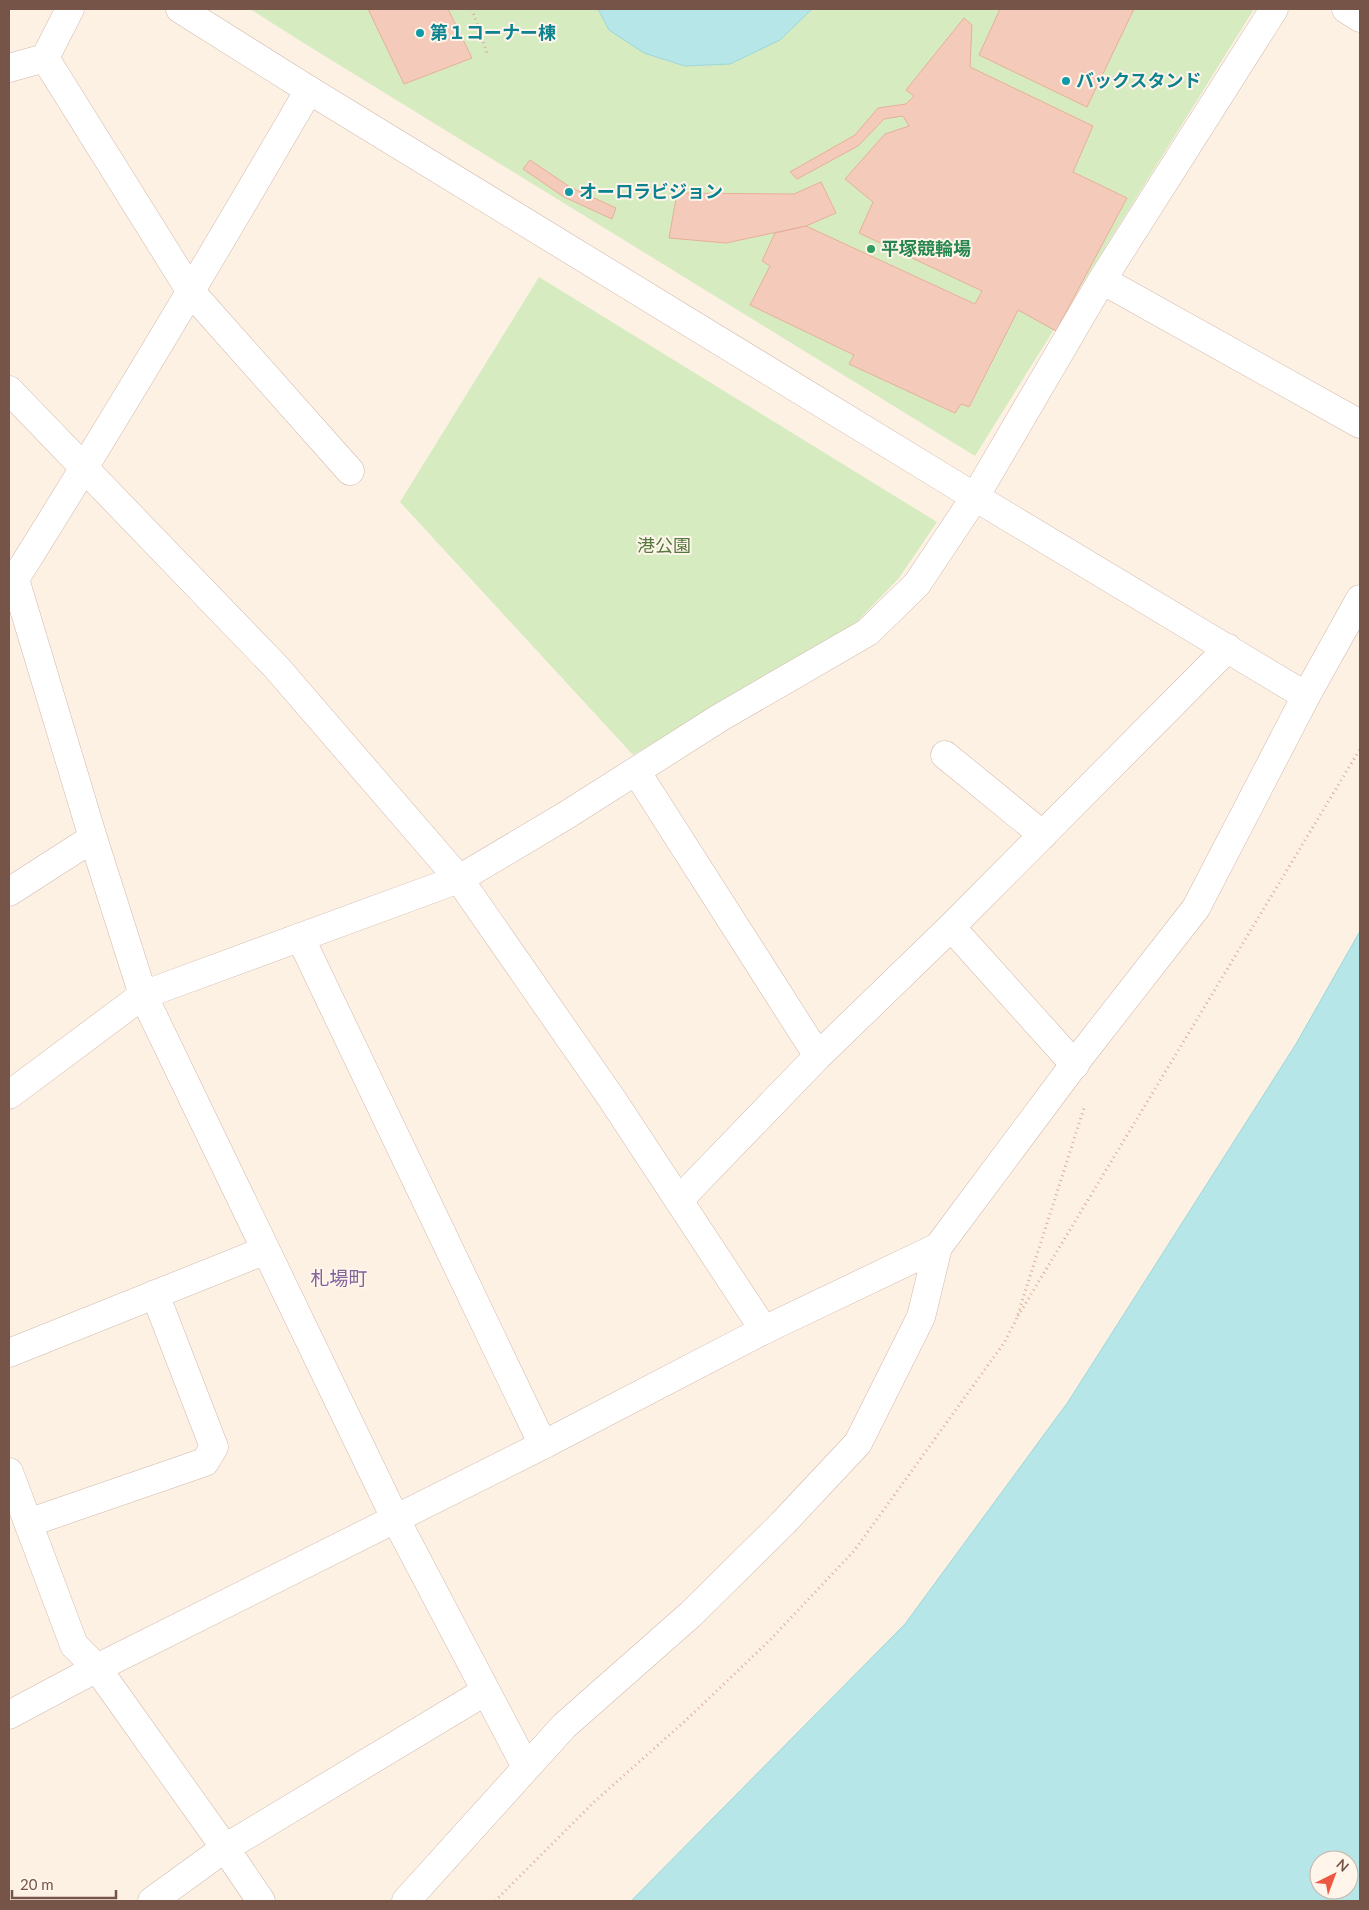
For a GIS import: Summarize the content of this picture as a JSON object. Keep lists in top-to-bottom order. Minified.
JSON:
{"districts":["札場町"],"parks":["港公園"],"places":["第１コーナー棟","バックスタンド","オーロラビジョン","平塚競輪場"],"scale_bar":"20 m","north":"top right"}
